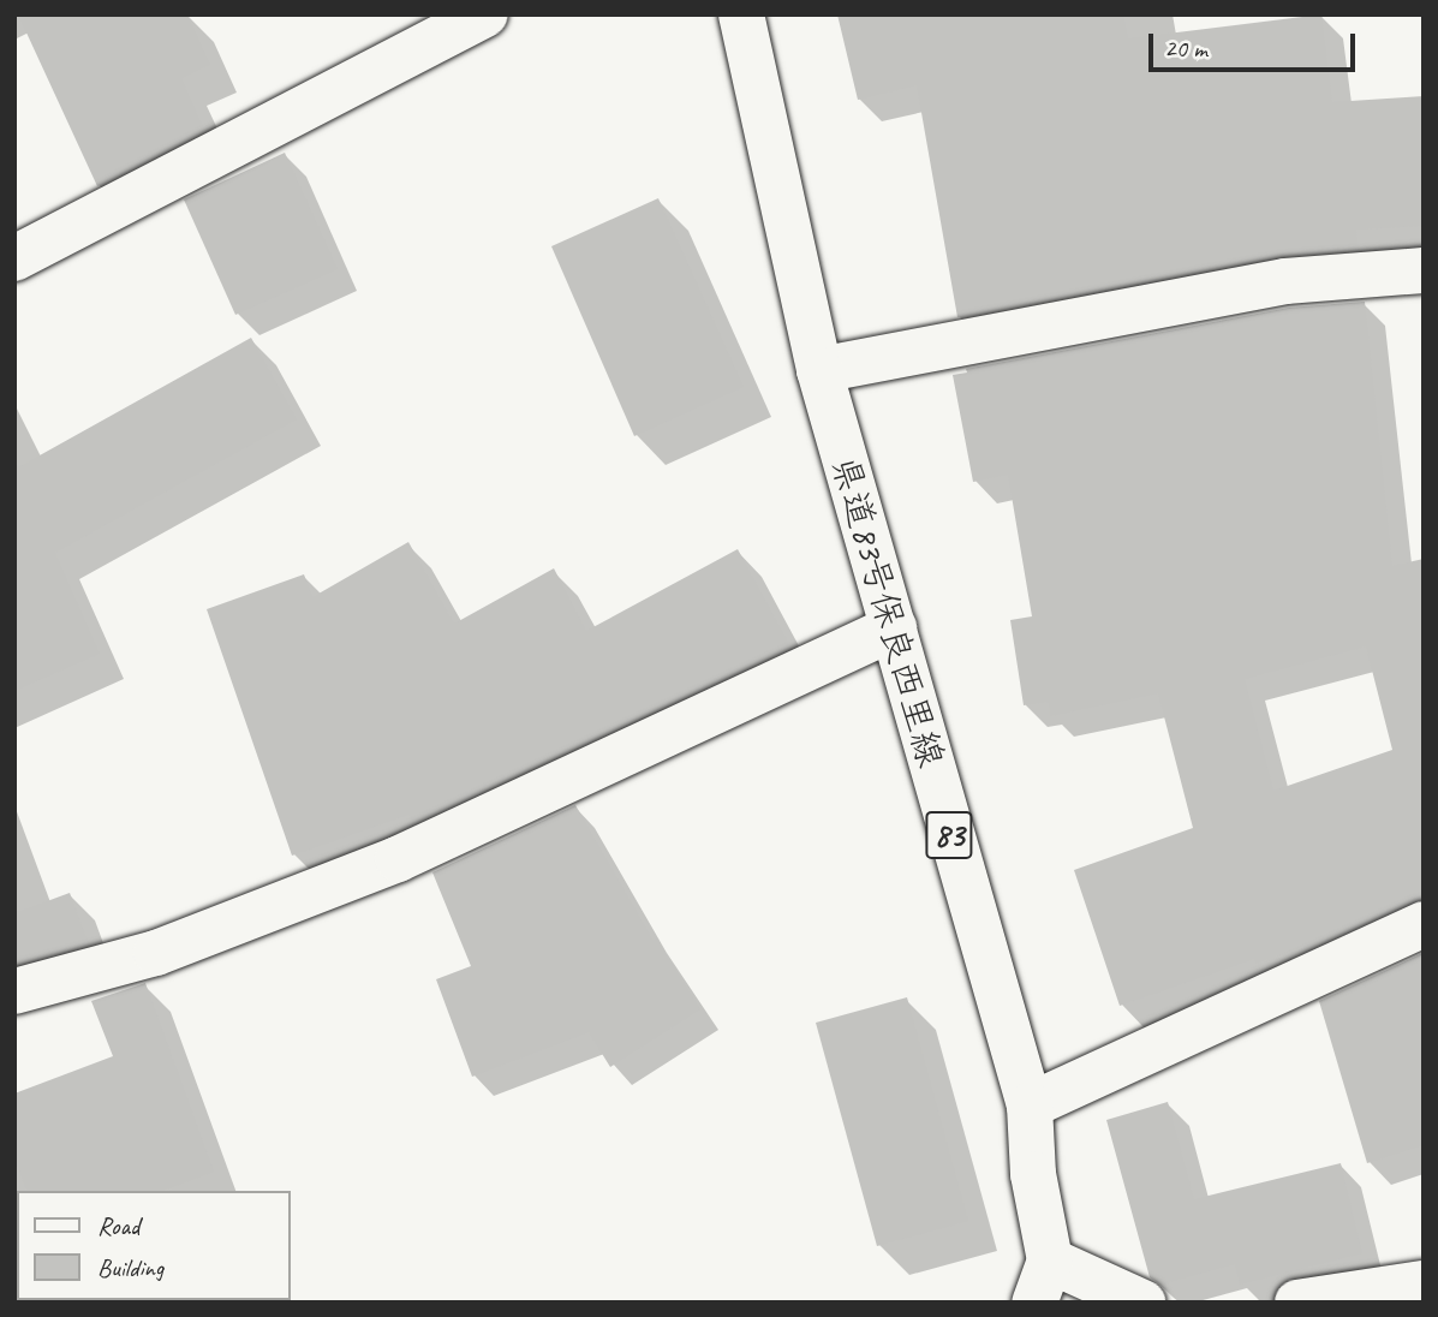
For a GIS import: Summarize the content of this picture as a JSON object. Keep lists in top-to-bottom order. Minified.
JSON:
{"streets":{"street":["県道83号保良西里線","83"]},"legend":["Road","Building"],"scale_bar":"20 m"}
